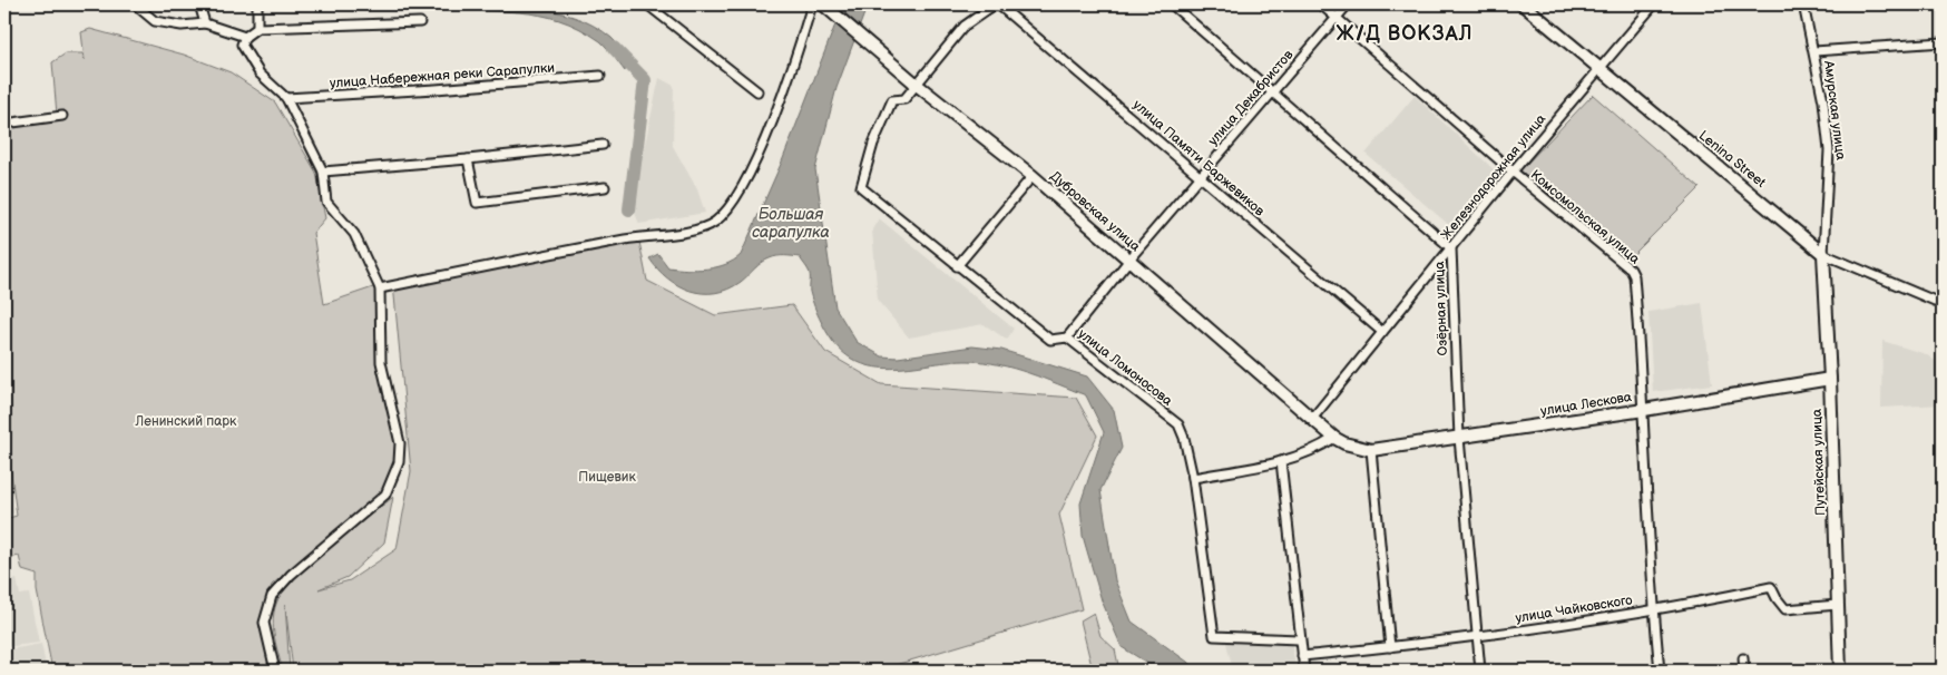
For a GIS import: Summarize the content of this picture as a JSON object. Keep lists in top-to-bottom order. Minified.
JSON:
{"streets":{"street":["улица Набережная реки Сарапулки","улица Декабристов","Амурская улица","улица Памяти Баржевиков","Lenina Street","Железнодорожная улица","Дубровская улица","Комсомольская улица","Озёрная улица","улица Ломоносова","улица Лескова","Путейская улица","улица Чайковского"]},"crossings":[["улица Декабристов","улица Памяти Баржевиков"],["улица Декабристов","Дубровская улица"],["улица Декабристов","Комсомольская улица"],["улица Декабристов","Озёрная улица"],["улица Декабристов","улица Ломоносова"],["Амурская улица","Lenina Street"],["Амурская улица","Путейская улица"],["улица Памяти Баржевиков","Железнодорожная улица"],["Lenina Street","Железнодорожная улица"],["Lenina Street","Путейская улица"],["Железнодорожная улица","Дубровская улица"],["Железнодорожная улица","Комсомольская улица"],["Железнодорожная улица","Озёрная улица"],["Дубровская улица","улица Ломоносова"],["Дубровская улица","улица Лескова"],["Комсомольская улица","улица Лескова"],["Комсомольская улица","улица Чайковского"],["Озёрная улица","улица Лескова"],["Озёрная улица","улица Чайковского"],["улица Лескова","Путейская улица"],["Путейская улица","улица Чайковского"]],"districts":["Ж/Д ВОКЗАЛ"],"water":["Большая сарапулка"],"parks":["Ленинский парк","Пищевик"]}
